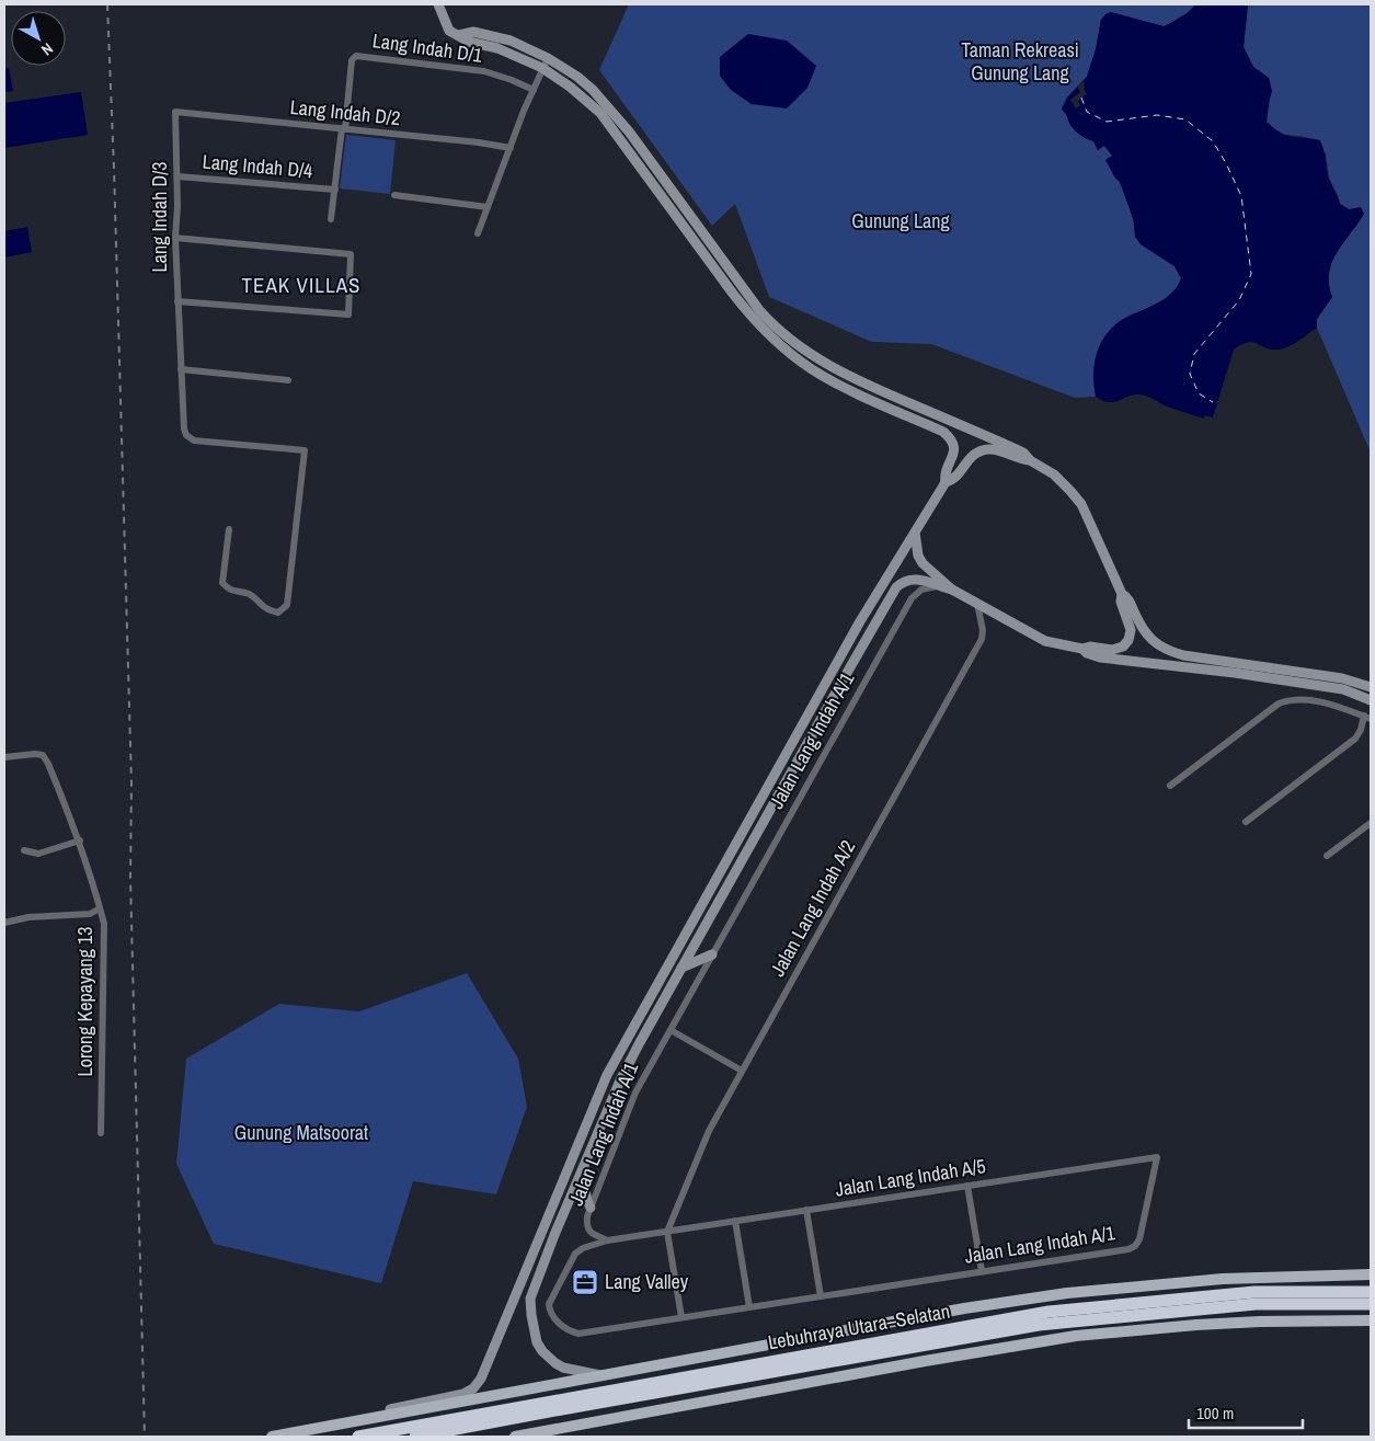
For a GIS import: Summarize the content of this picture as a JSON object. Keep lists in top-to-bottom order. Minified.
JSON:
{"streets":{"highway":["Lebuhraya Utara–Selatan"],"street":["Lang Indah D/1","Lang Indah D/2","Lang Indah D/4","Lang Indah D/3","Jalan Lang Indah A/1","Jalan Lang Indah A/2","Lorong Kepayang 13","Jalan Lang Indah A/5"]},"crossings":[["Lang Indah D/1","Lang Indah D/2"],["Lang Indah D/2","Lang Indah D/3"],["Lang Indah D/4","Lang Indah D/3"],["Jalan Lang Indah A/1","Jalan Lang Indah A/5"],["Jalan Lang Indah A/2","Jalan Lang Indah A/5"]],"districts":["TEAK VILLAS"],"parks":["Taman Rekreasi Gunung Lang","Gunung Lang","Gunung Matsoorat"],"places":{"office":["Lang Valley"]},"scale_bar":"100 m","north":"bottom right"}
